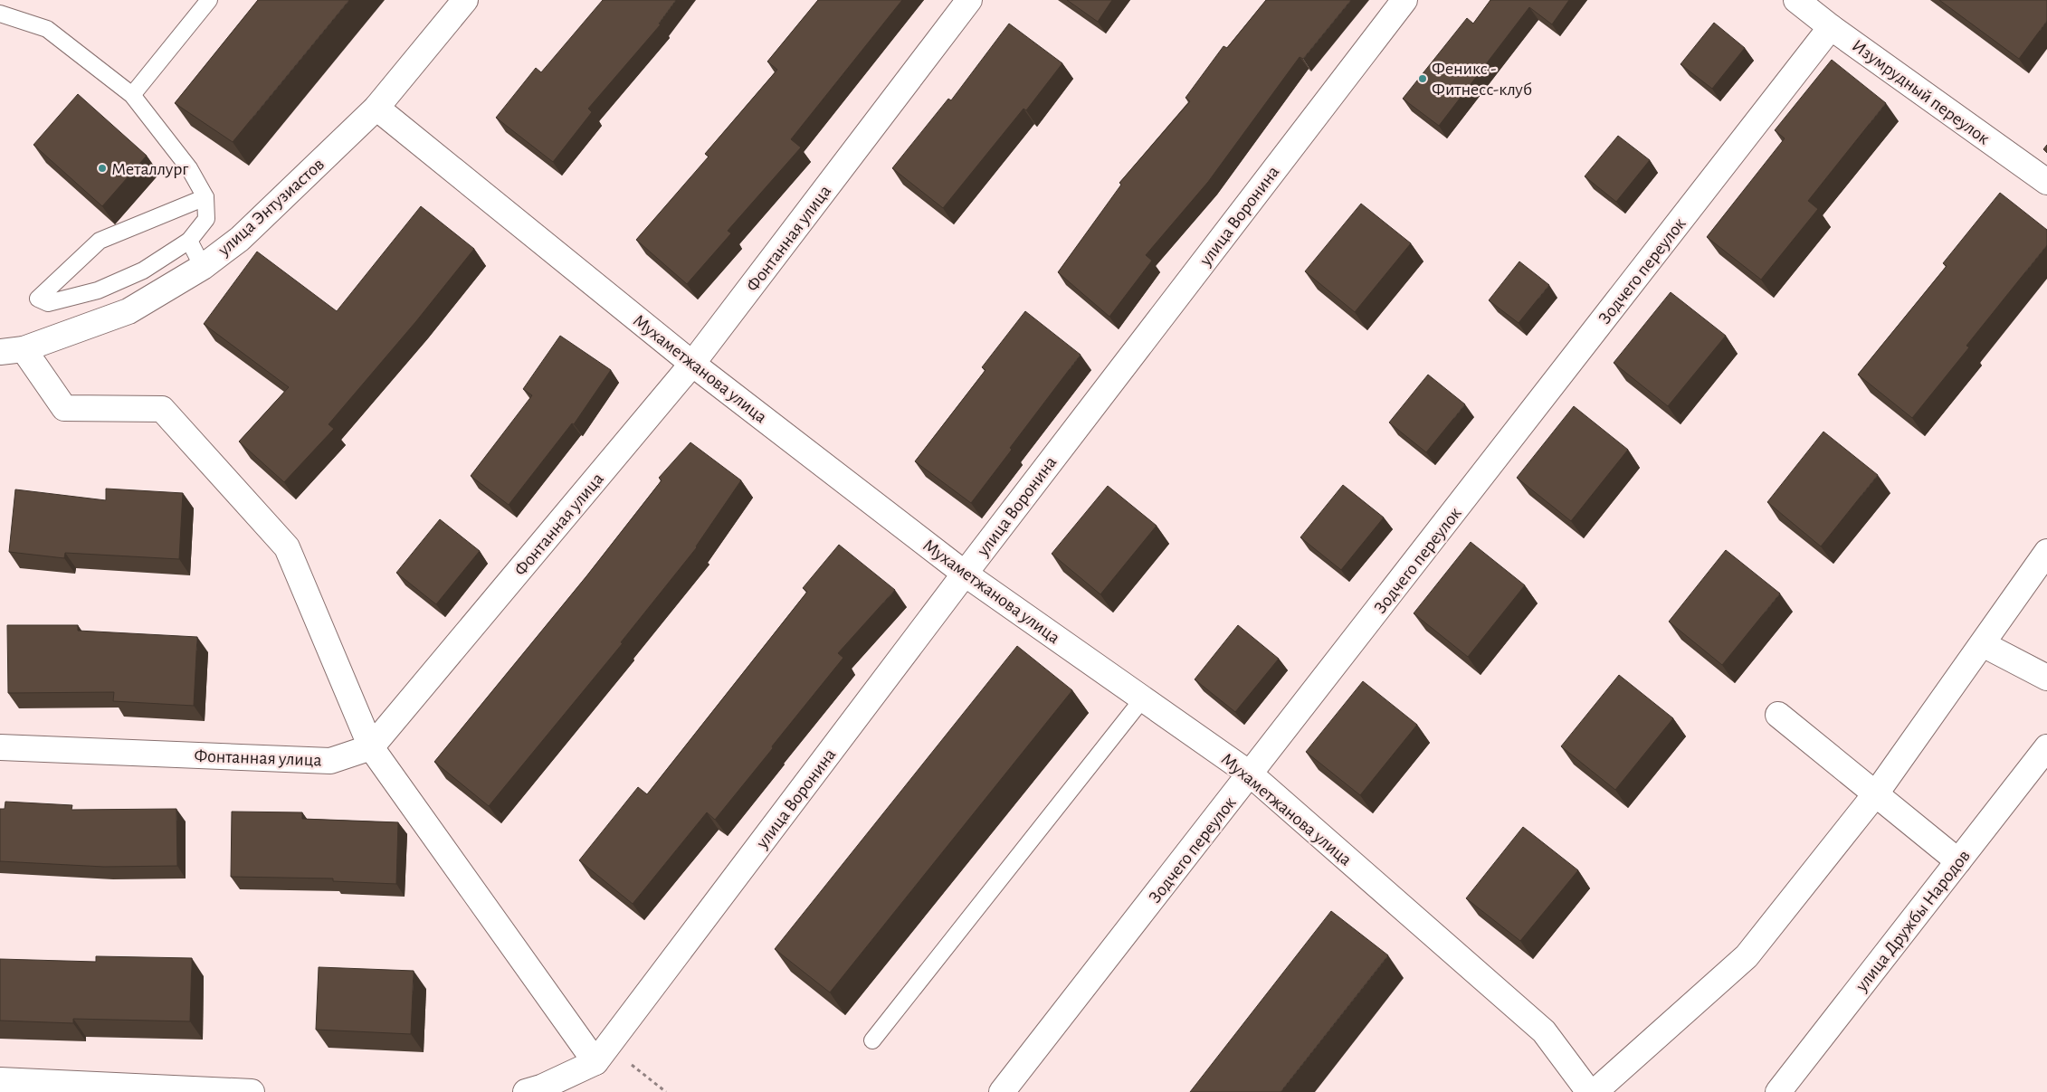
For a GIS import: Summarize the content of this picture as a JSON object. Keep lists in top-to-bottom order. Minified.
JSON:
{"streets":{"street":["Изумрудный переулок","улица Энтузиастов","улица Воронина","Фонтанная улица","Зодчего переулок","Мухаметжанова улица","улица Дружбы Народов"]},"crossings":[["Изумрудный переулок","Зодчего переулок"],["улица Энтузиастов","Мухаметжанова улица"],["улица Воронина","Мухаметжанова улица"],["Фонтанная улица","Мухаметжанова улица"],["Зодчего переулок","Мухаметжанова улица"]],"places":["Феникс - Фитнесс-клуб","Металлург"]}
